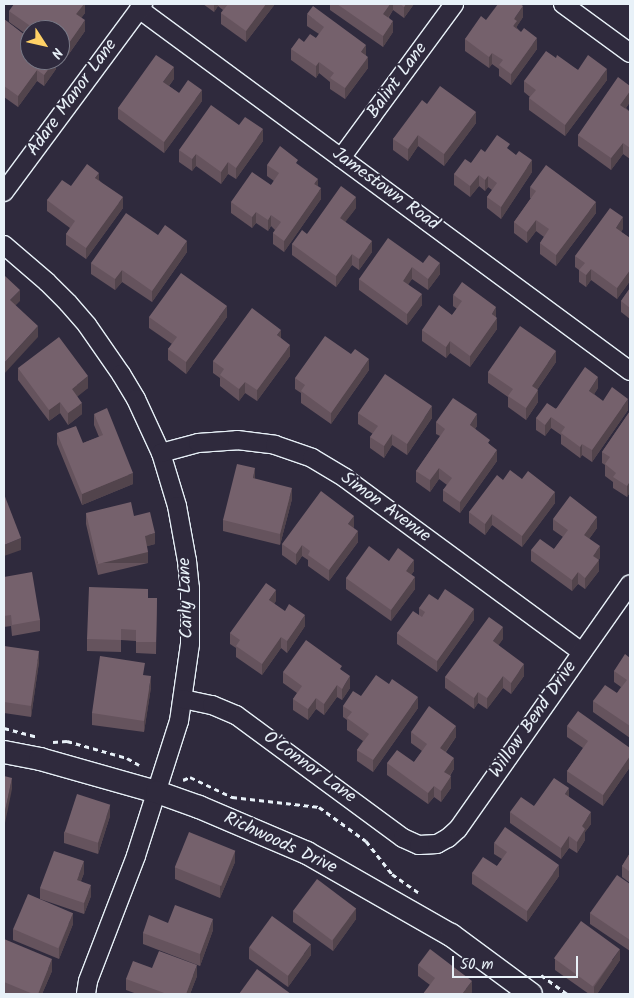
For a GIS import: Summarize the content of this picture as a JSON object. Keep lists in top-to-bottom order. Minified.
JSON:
{"streets":{"street":["Balint Lane","Adare Manor Lane","Jamestown Road","Simon Avenue","Carly Lane","Willow Bend Drive","O'Connor Lane","Richwoods Drive"]},"crossings":[["Balint Lane","Jamestown Road"],["Adare Manor Lane","Jamestown Road"],["Simon Avenue","Carly Lane"],["Simon Avenue","Willow Bend Drive"],["Carly Lane","O'Connor Lane"],["Carly Lane","Richwoods Drive"],["Willow Bend Drive","O'Connor Lane"]],"scale_bar":"50 m","north":"bottom right"}
